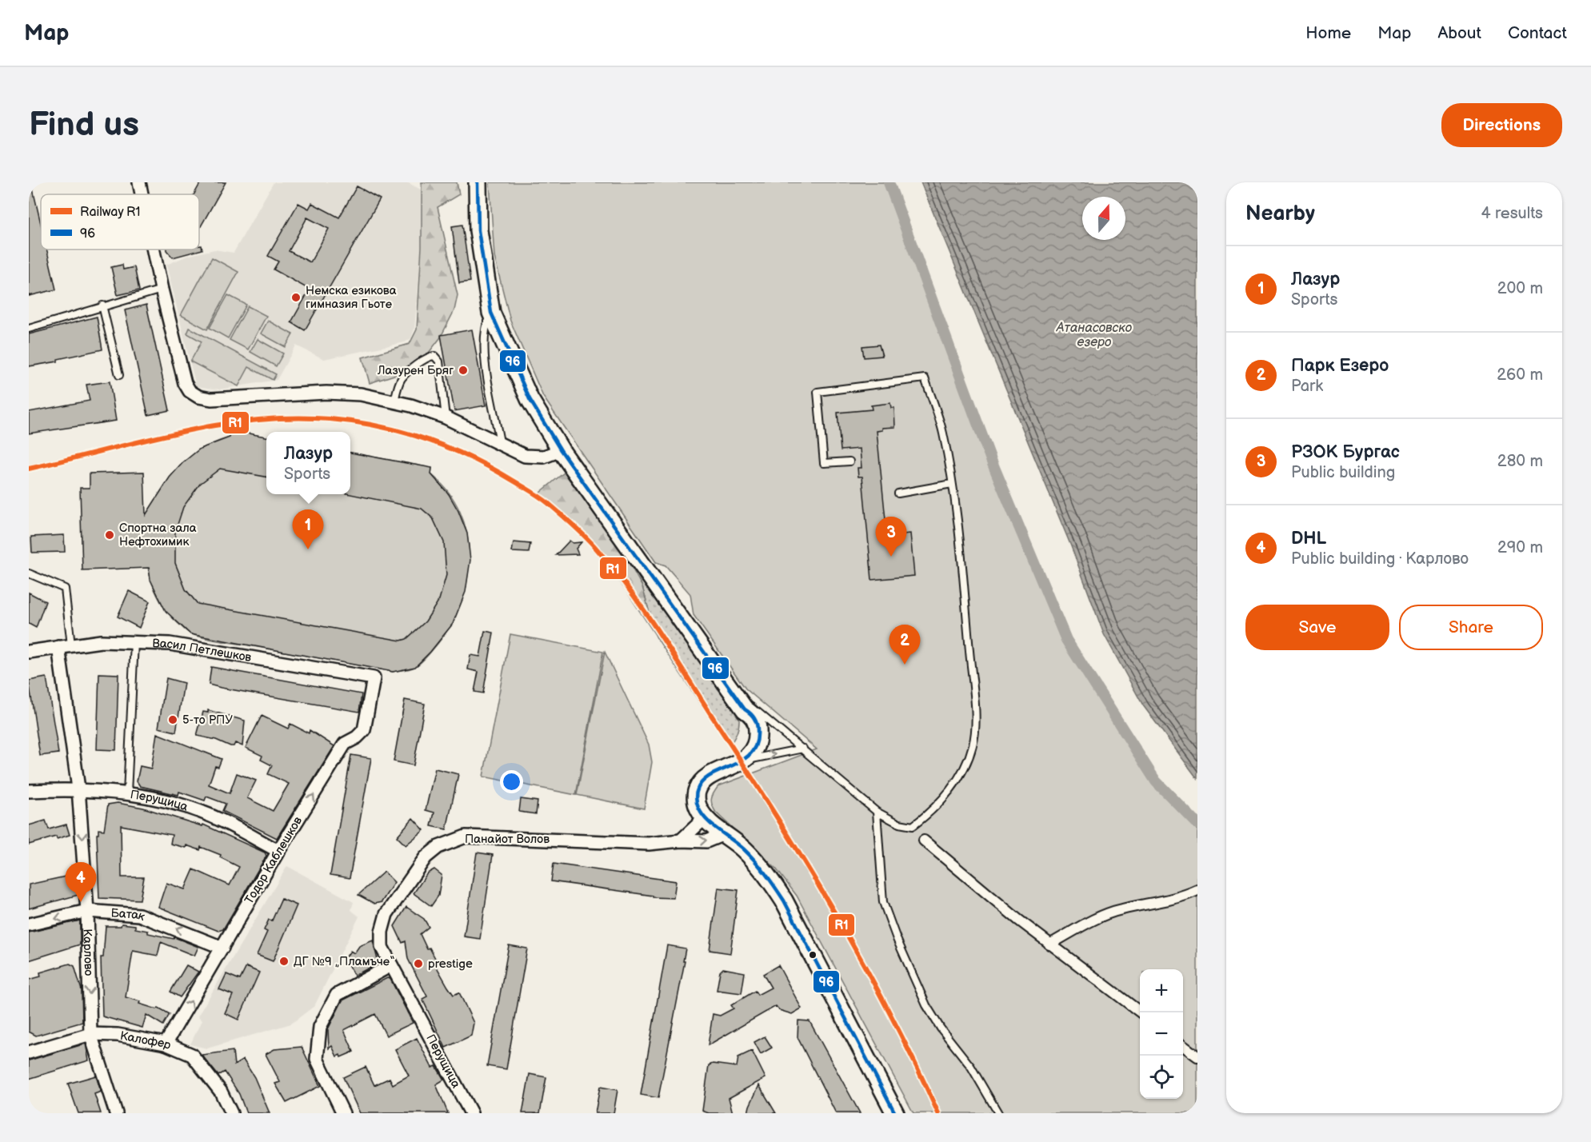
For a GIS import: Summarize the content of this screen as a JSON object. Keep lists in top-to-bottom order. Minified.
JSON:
{"streets":{"street":["Васил Петлешков","Перущица","Панайот Волов","Тодор Каблешков","Батак","Карлово","Калофер"]},"crossings":[["Васил Петлешков","Тодор Каблешков"],["Васил Петлешков","Карлово"],["Перущица","Панайот Волов"],["Перущица","Тодор Каблешков"],["Перущица","Карлово"],["Тодор Каблешков","Батак"],["Тодор Каблешков","Калофер"],["Батак","Карлово"],["Карлово","Калофер"]],"one_way":["Тодор Каблешков","Батак","Карлово"],"water":["Атанасовско езеро"],"places":["Немска езикова гимназия Гьоте","Лазурен Бряг","Спортна зала Нефтохимик","5-то РПУ","ДГ №9 „Пламъче“","prestige"],"lines":["transit line 96","rail line R1"],"legend":["Railway R1","96"],"north":"top","page":{"header":"Map","nav":["Home","Map","About","Contact"],"buttons":["Directions",["Save","Share"]],"title":"Find us","heading":["Nearby","4 results"],"list":[{"mark":"1","name":"Лазур","note":"Sports","value":"200 m"},{"mark":"2","name":"Парк Езеро","note":"Park","value":"260 m"},{"mark":"3","name":"РЗОК Бургас","note":"Public building","value":"280 m"},{"mark":"4","name":"DHL","note":"Public building · Карлово","value":"290 m"}],"popup":["Лазур","Sports"],"pins":["1","3","2","4"],"map_buttons":["+","−"]}}
